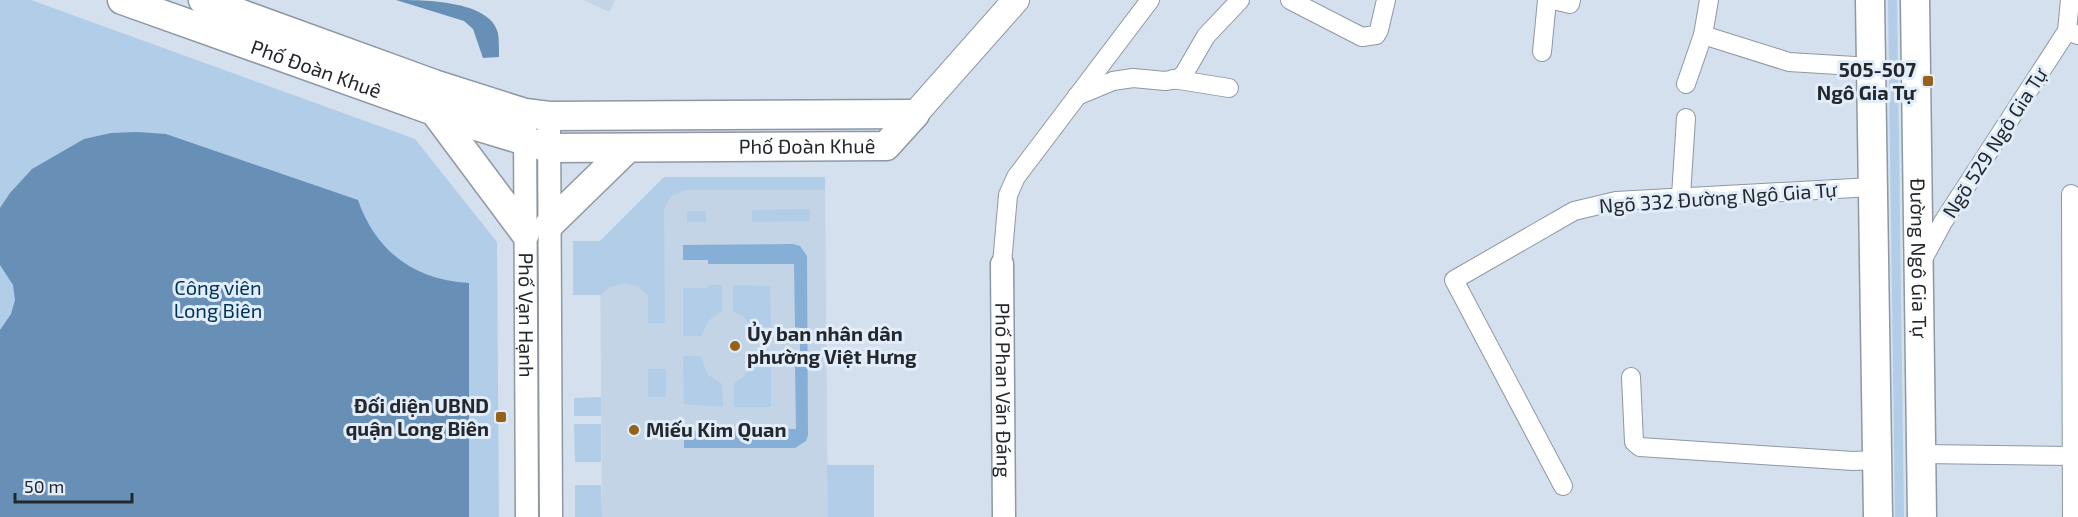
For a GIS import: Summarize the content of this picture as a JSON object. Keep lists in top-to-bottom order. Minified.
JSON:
{"streets":{"main road":["Phố Đoàn Khuê","Đường Ngô Gia Tự"],"street":["Ngõ 529 Ngô Gia Tự","Ngõ 332 Đường Ngô Gia Tự","Phố Vạn Hạnh","Phố Phan Văn Đáng"]},"crossings":[["Phố Đoàn Khuê","Phố Vạn Hạnh"],["Ngõ 529 Ngô Gia Tự","Đường Ngô Gia Tự"]],"parks":["Công viên Long Biên"],"places":{"transit":["505-507 Ngô Gia Tự","Đối diện UBND quận Long Biên"],"other":["Ủy ban nhân dân phường Việt Hưng","Miếu Kim Quan"]},"scale_bar":"50 m"}
